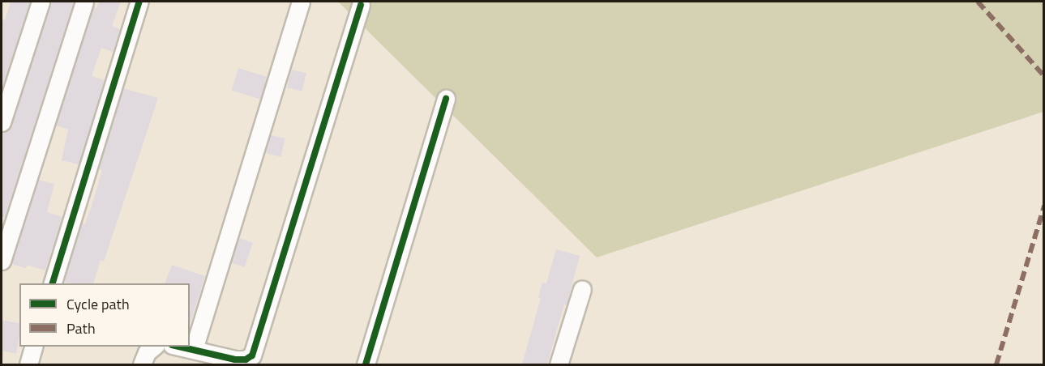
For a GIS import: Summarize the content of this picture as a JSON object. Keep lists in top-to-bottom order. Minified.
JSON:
{"legend":["Cycle path","Path"]}
